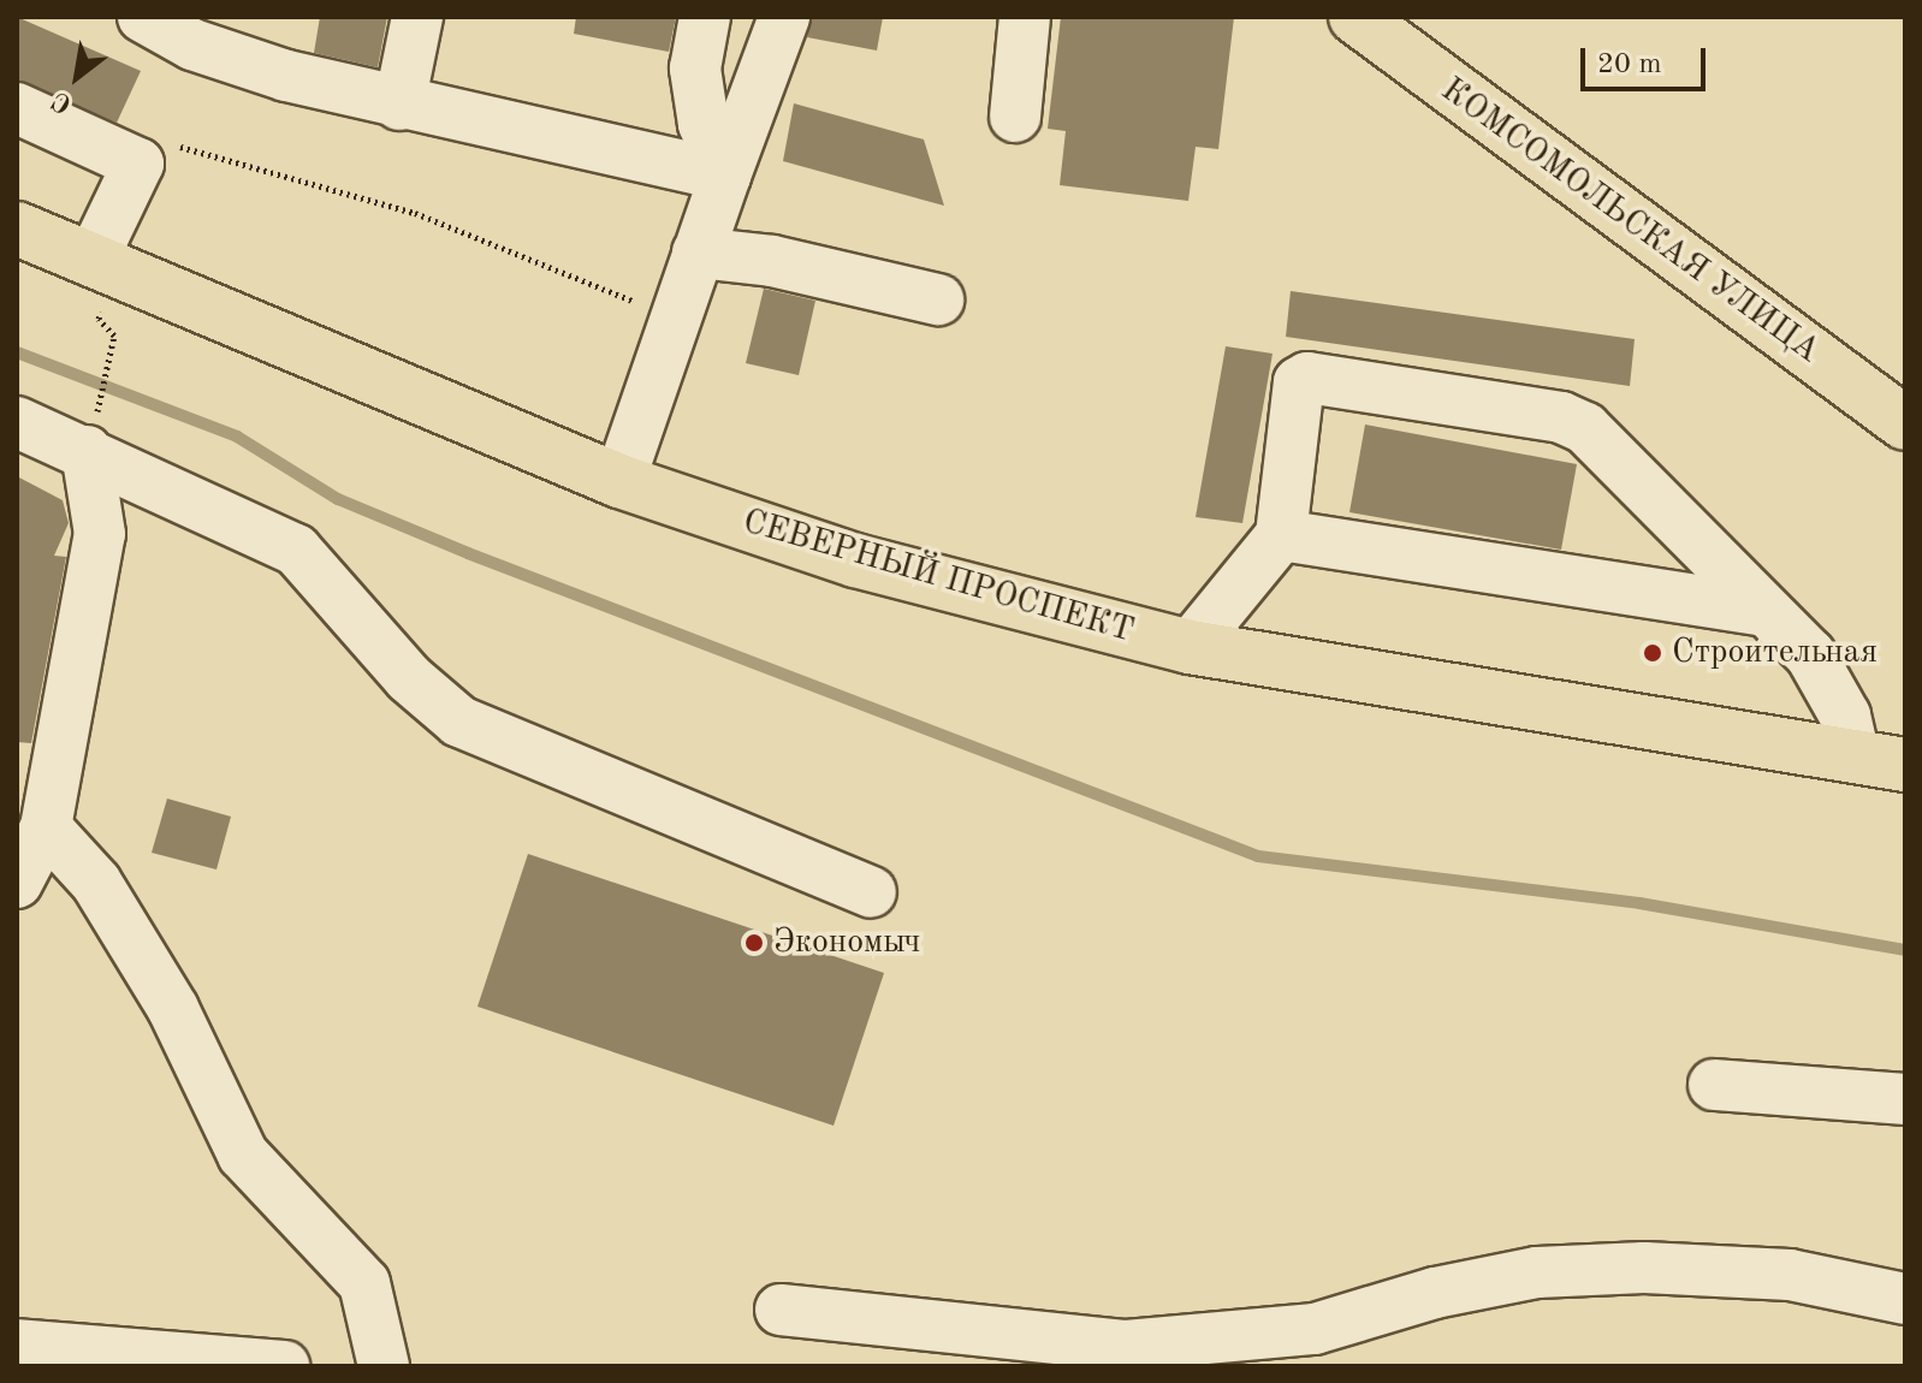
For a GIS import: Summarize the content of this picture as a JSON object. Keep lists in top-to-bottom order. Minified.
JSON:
{"streets":{"main road":["КОМСОМОЛЬСКАЯ УЛИЦА","СЕВЕРНЫЙ ПРОСПЕКТ"]},"places":["Строительная","Экономыч"],"scale_bar":"20 m","north":"bottom left"}
